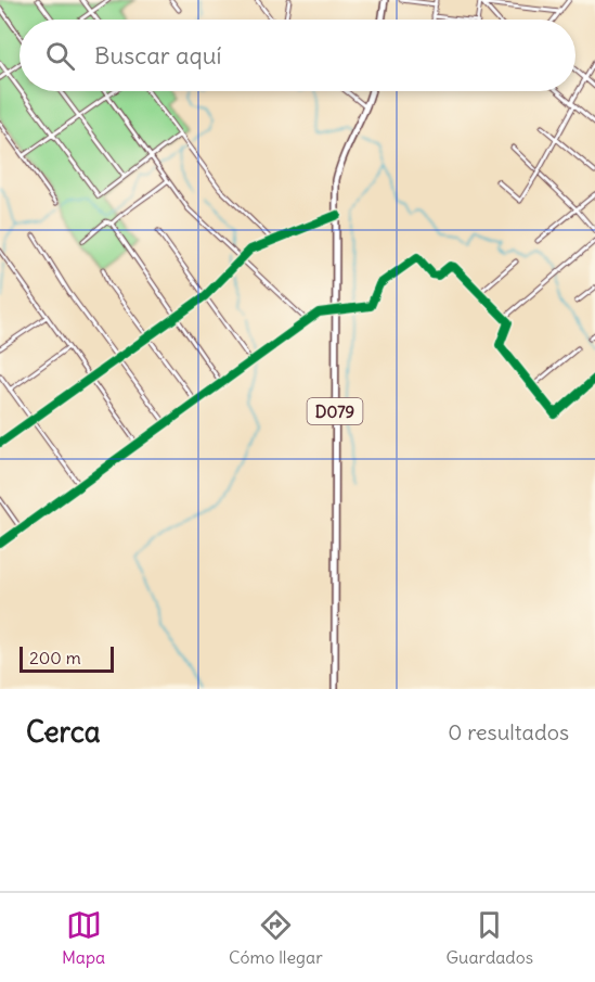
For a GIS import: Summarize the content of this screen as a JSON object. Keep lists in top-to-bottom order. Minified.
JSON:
{"streets":{"main road":["D079"]},"scale_bar":"200 m","page":{"search":"Buscar aquí","scale":"200 m","heading":["Cerca","0 resultados"],"nav":["Mapa","Cómo llegar","Guardados"]}}
